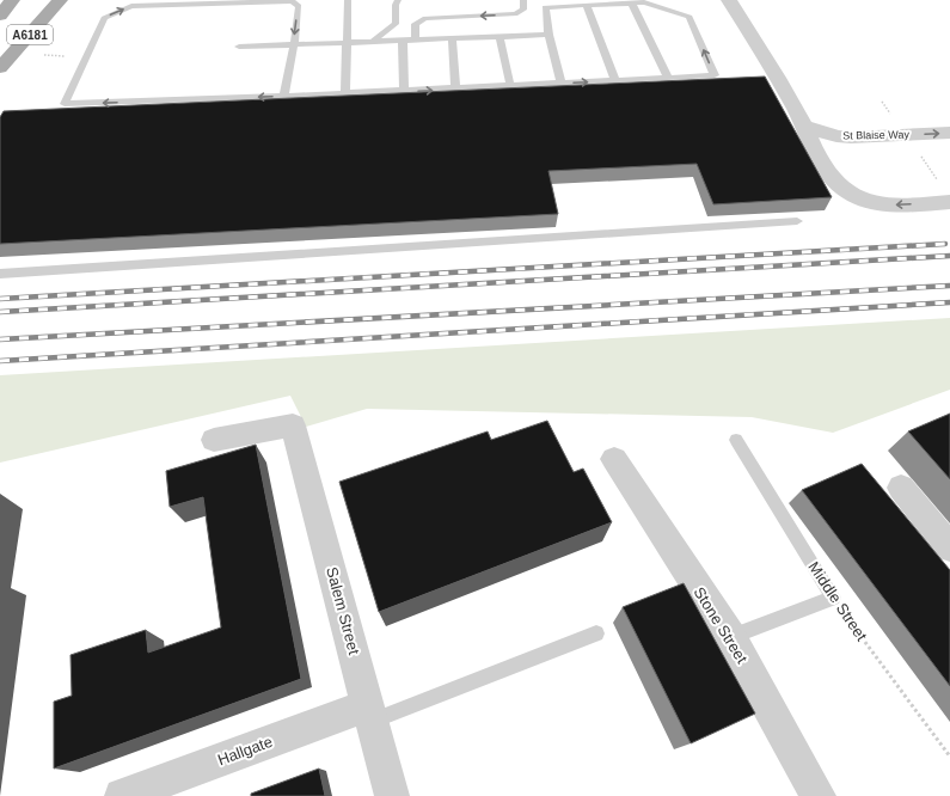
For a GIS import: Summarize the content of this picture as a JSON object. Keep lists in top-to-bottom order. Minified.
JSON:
{"streets":{"main road":["A6181"],"street":["St Blaise Way","Salem Street","Stone Street","Hallgate"],"lane":["Middle Street"]},"crossings":[["Salem Street","Hallgate"]],"one_way":["St Blaise Way"]}
